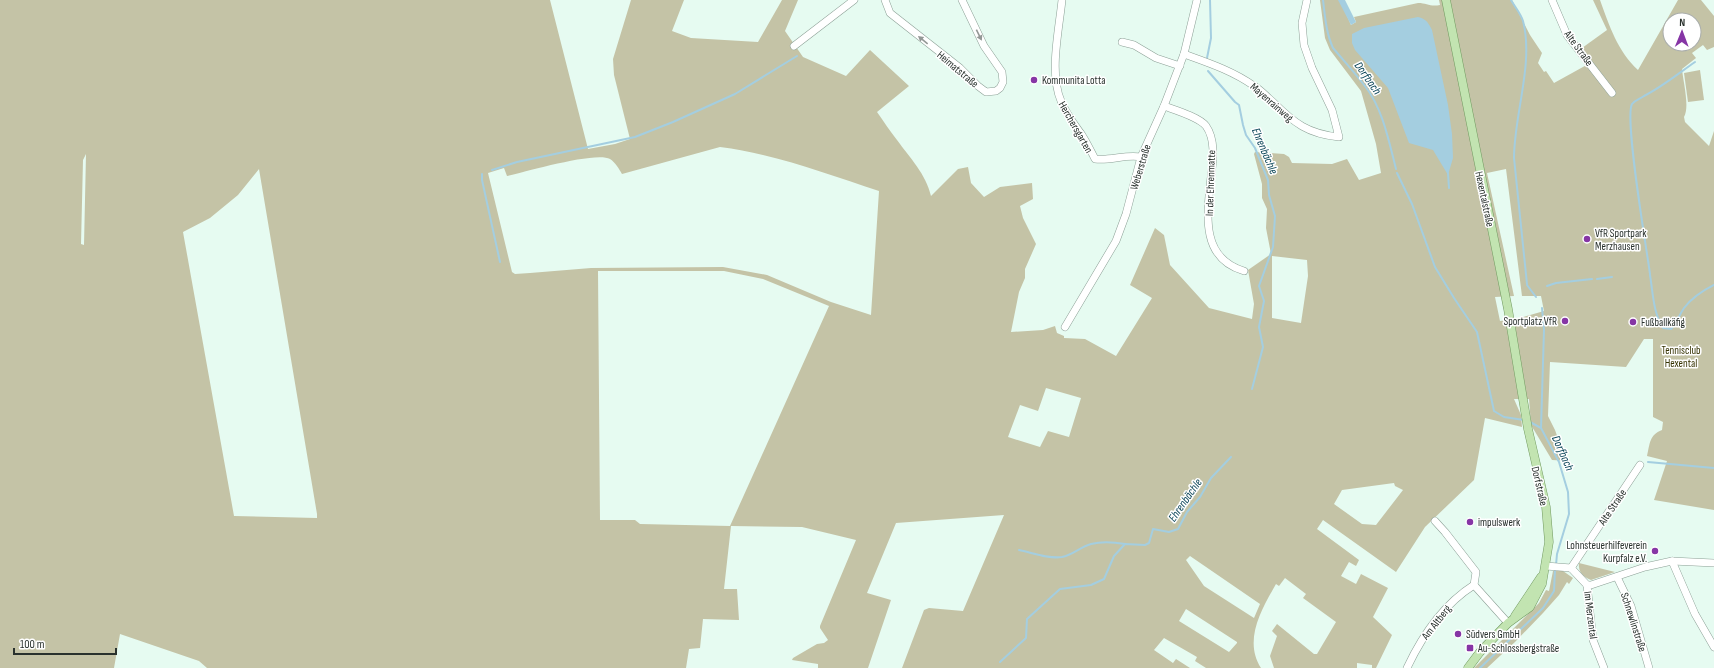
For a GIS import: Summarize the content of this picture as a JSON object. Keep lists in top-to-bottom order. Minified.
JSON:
{"streets":{"main road":["Hexentalstraße","Dorfstraße"],"street":["Alte Straße","Heimatstraße","Mayenrainweg","Herchersgarten","Weberstraße","In der Ehrenmatte","Im Merzental","Am Altberg","Schnewlinstraße"]},"crossings":[["Mayenrainweg","Weberstraße"],["Herchersgarten","Weberstraße"],["Weberstraße","In der Ehrenmatte"],["Hexentalstraße","Dorfstraße"]],"water":["Dorfbach","Ehrenbächle"],"parks":["Tennisclub Hexental"],"places":{"other":["Kommunita Lotta","VfR Sportpark Merzhausen","Sportplatz VfR","Fußballkäfig","impulswerk","Lohnsteuerhilfeverein Kurpfalz e.V.","Südvers GmbH"],"transit":["Au-Schlossbergstraße"]},"scale_bar":"100 m","north":"top"}
